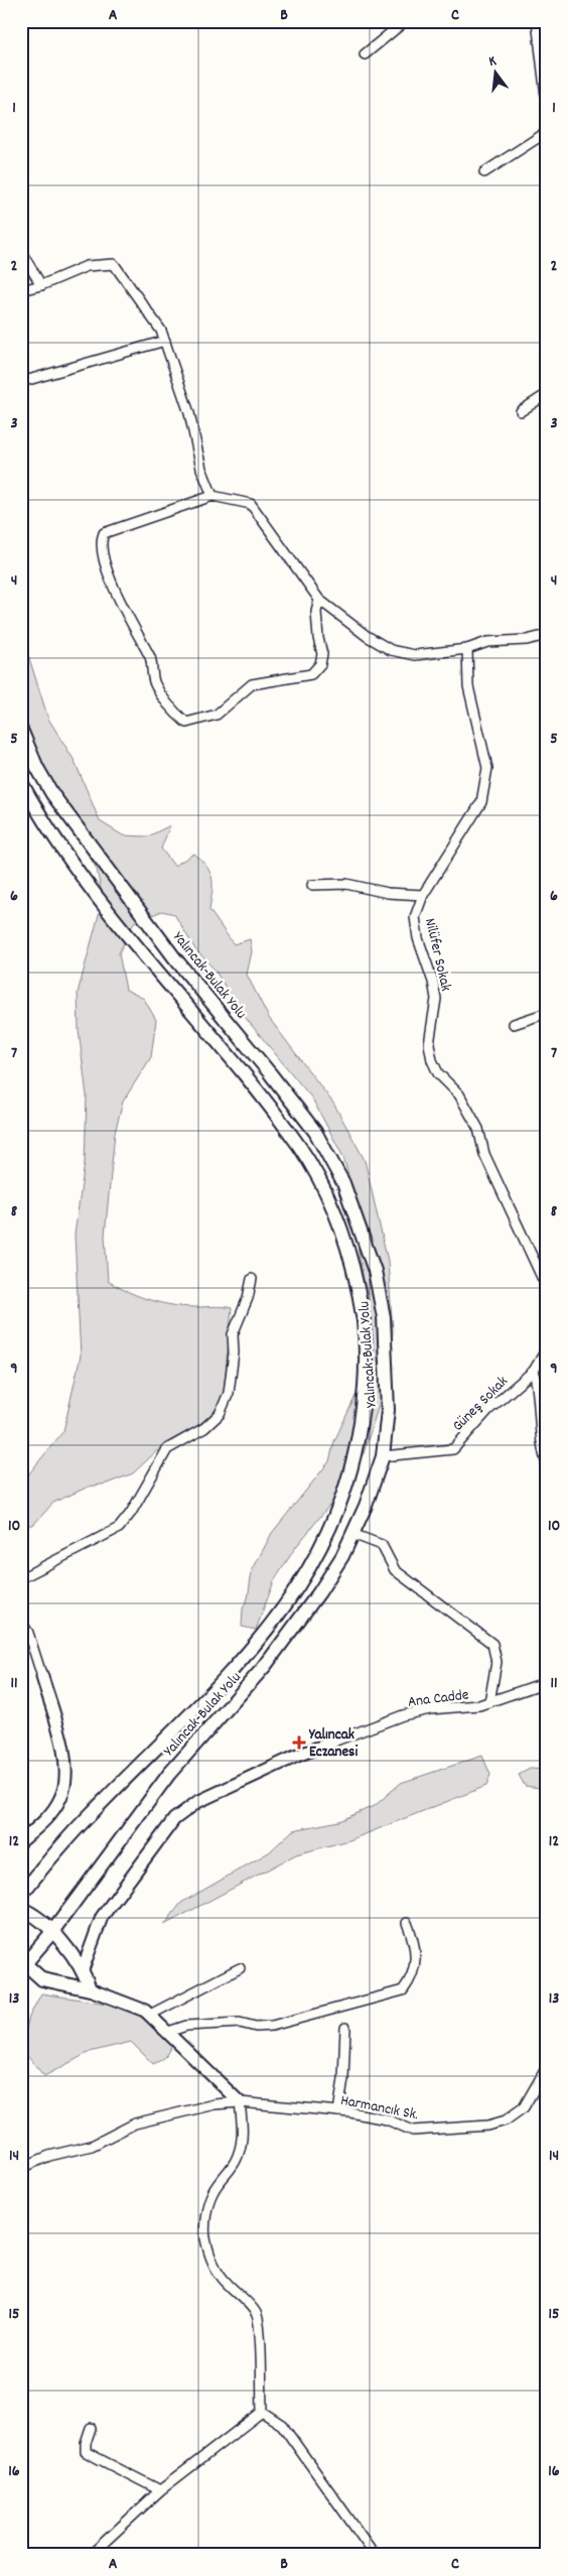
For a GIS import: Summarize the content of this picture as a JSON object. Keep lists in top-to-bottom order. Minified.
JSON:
{"streets":{"main road":["Yalıncak-Bulak Yolu"],"street":["Nilüfer Sokak","Güneş Sokak","Ana Cadde","Harmancık Sk."]},"crossings":[["Yalıncak-Bulak Yolu","Güneş Sokak"]],"places":{"health":["Yalıncak Eczanesi"]},"north":"top","grid":{"columns":["A","B","C"],"rows":["1","2","3","4","5","6","7","8","9","10","11","12","13","14","15","16"]}}
